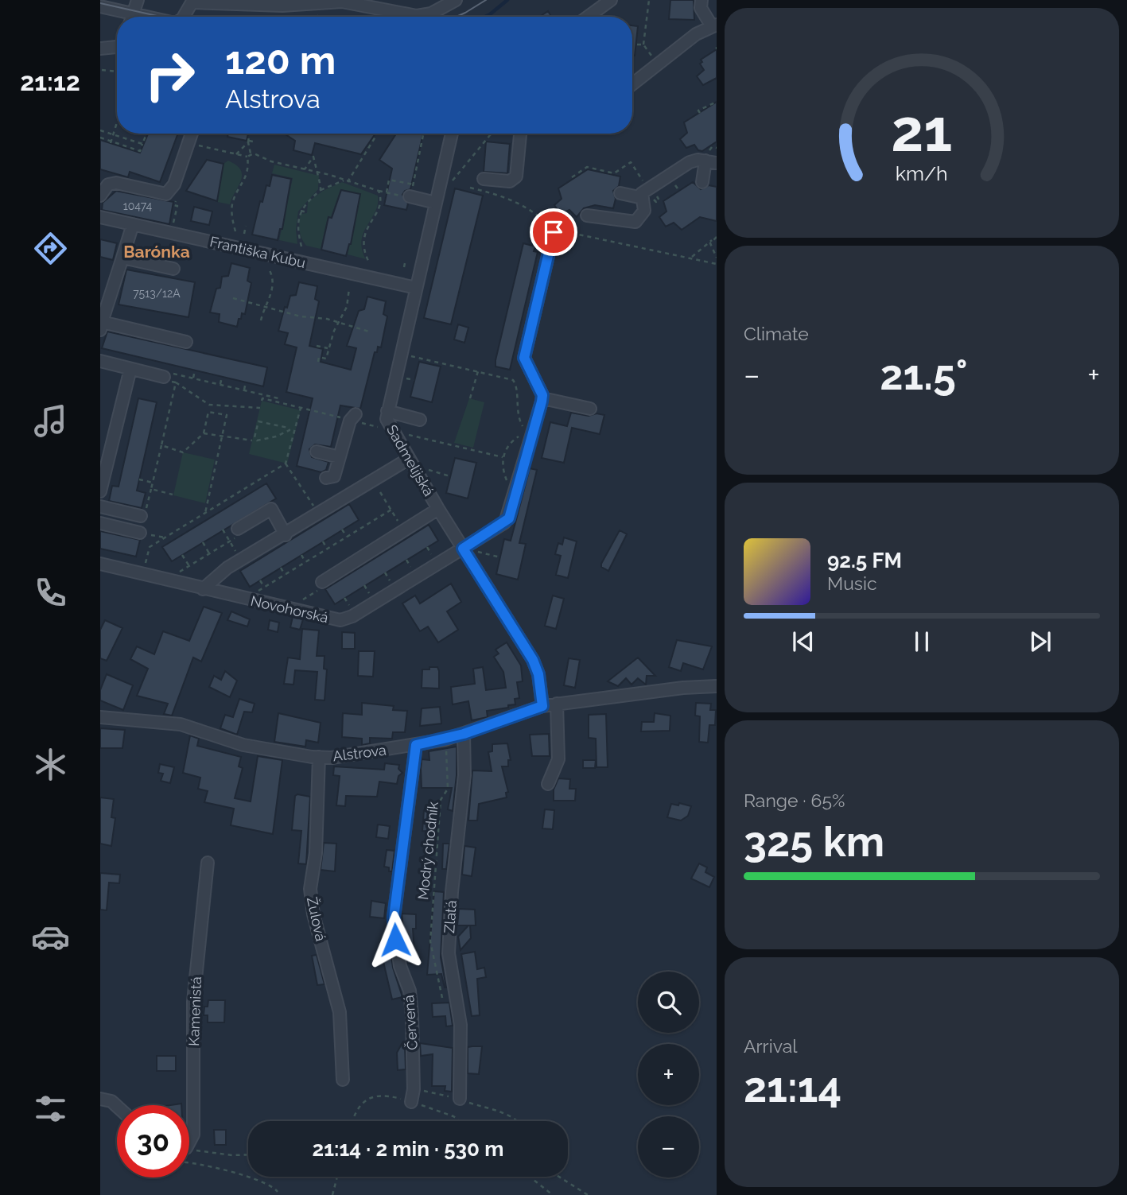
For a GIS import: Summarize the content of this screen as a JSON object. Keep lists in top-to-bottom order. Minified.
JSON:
{"streets":{"street":["Františka Kubu","Sadmelijská","Novohorská","Alstrova","Zlatá","Žulová","Kamenistá","Červená"],"path":["Modrý chodník"]},"crossings":[["Františka Kubu","Sadmelijská"],["Sadmelijská","Novohorská"],["Sadmelijská","Alstrova"],["Alstrova","Modrý chodník"],["Alstrova","Zlatá"],["Alstrova","Žulová"],["Alstrova","Červená"]],"districts":["Barónka"],"house_numbers":["10474","7513/12A"],"page":{"tabs":"21:12","turn":["120 m","Alstrova"],"tile":["Climate",["Range · 65%","325 km"],["Arrival","21:14"]],"heat":["−","21.5°","+"],"song":["92.5 FM","Music"],"map_buttons":["+","−"],"limit":"30","trip":"21:14 · 2 min · 530 m","gauge":["21","km/h"]}}
